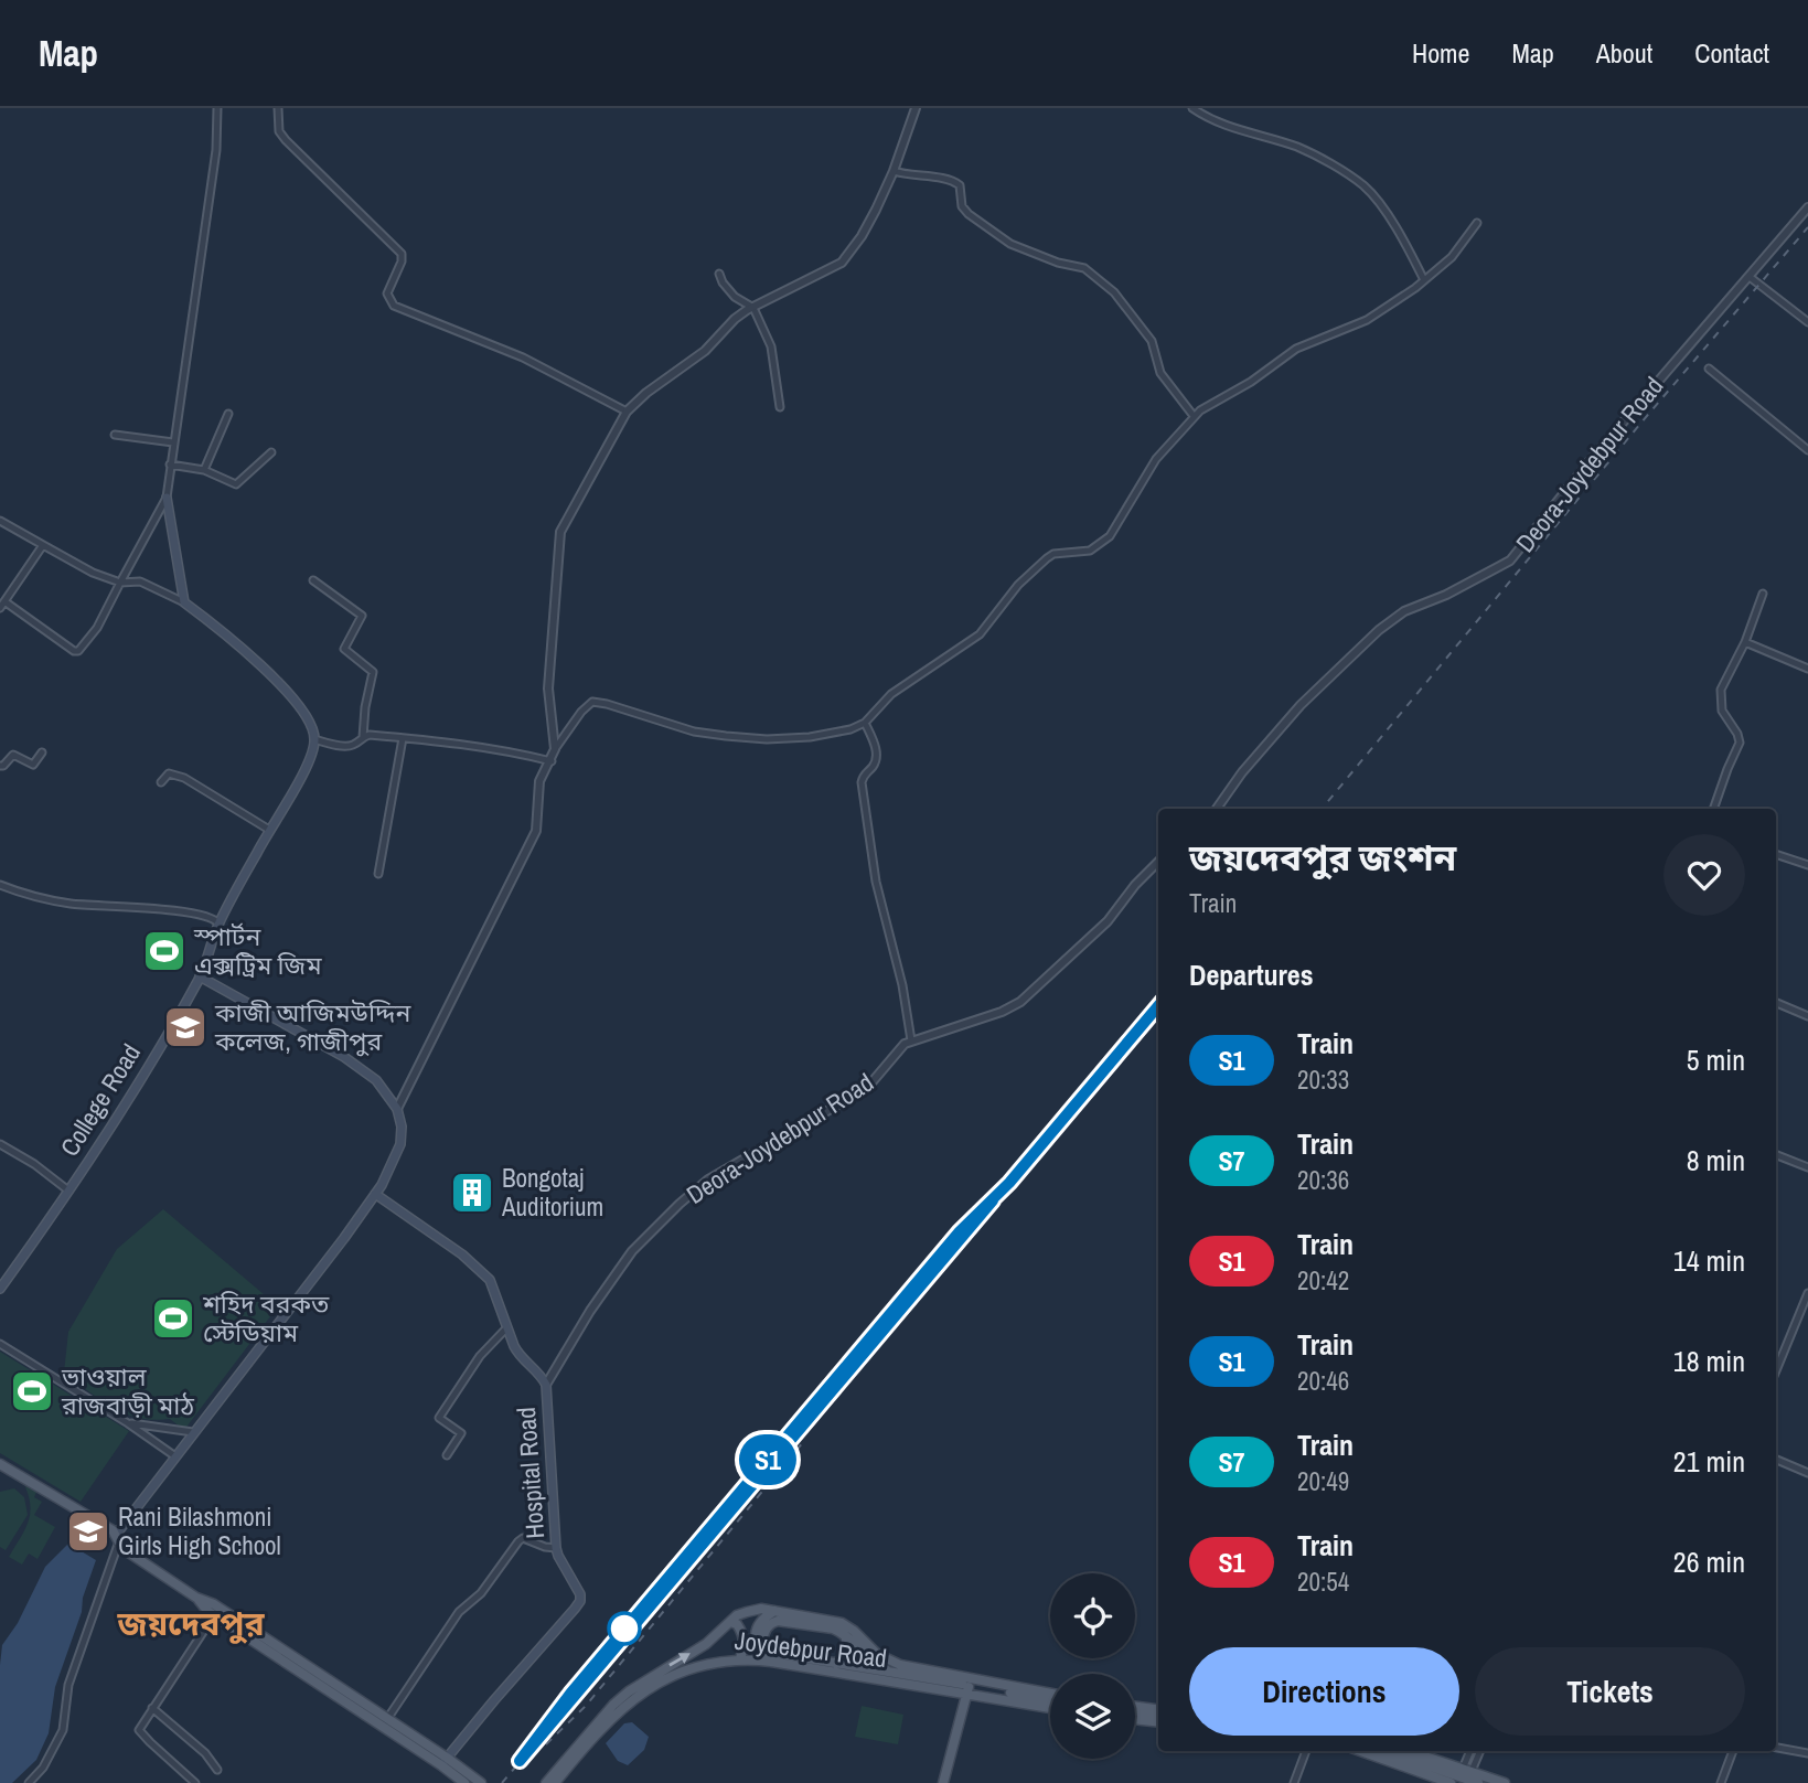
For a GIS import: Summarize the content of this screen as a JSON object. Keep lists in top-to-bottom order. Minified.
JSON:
{"streets":{"main road":["College Road","Hospital Road","Joydebpur Road"],"street":["Deora-Joydebpur Road"]},"crossings":[["Deora-Joydebpur Road","Hospital Road"]],"districts":["জয়দেবপুর"],"places":{"sports":["স্পার্টন এক্সট্রিম জিম","শহিদ বরকত স্টেডিয়াম","ভাওয়াল রাজবাড়ী মাঠ"],"school or university":["কাজী আজিমউদ্দিন কলেজ, গাজীপুর","Rani Bilashmoni Girls High School"],"building":["Bongotaj Auditorium"]},"page":{"header":"Map","nav":["Home","Map","About","Contact"],"on_map":"S1","heading":[["জয়দেবপুর জংশন","Train"],"Departures"],"list":[{"mark":"S1","name":"Train","note":"20:33","value":"5 min"},{"mark":"S7","name":"Train","note":"20:36","value":"8 min"},{"mark":"S1","name":"Train","note":"20:42","value":"14 min"},{"mark":"S1","name":"Train","note":"20:46","value":"18 min"},{"mark":"S7","name":"Train","note":"20:49","value":"21 min"},{"mark":"S1","name":"Train","note":"20:54","value":"26 min"}],"buttons":["Directions","Tickets"]}}
